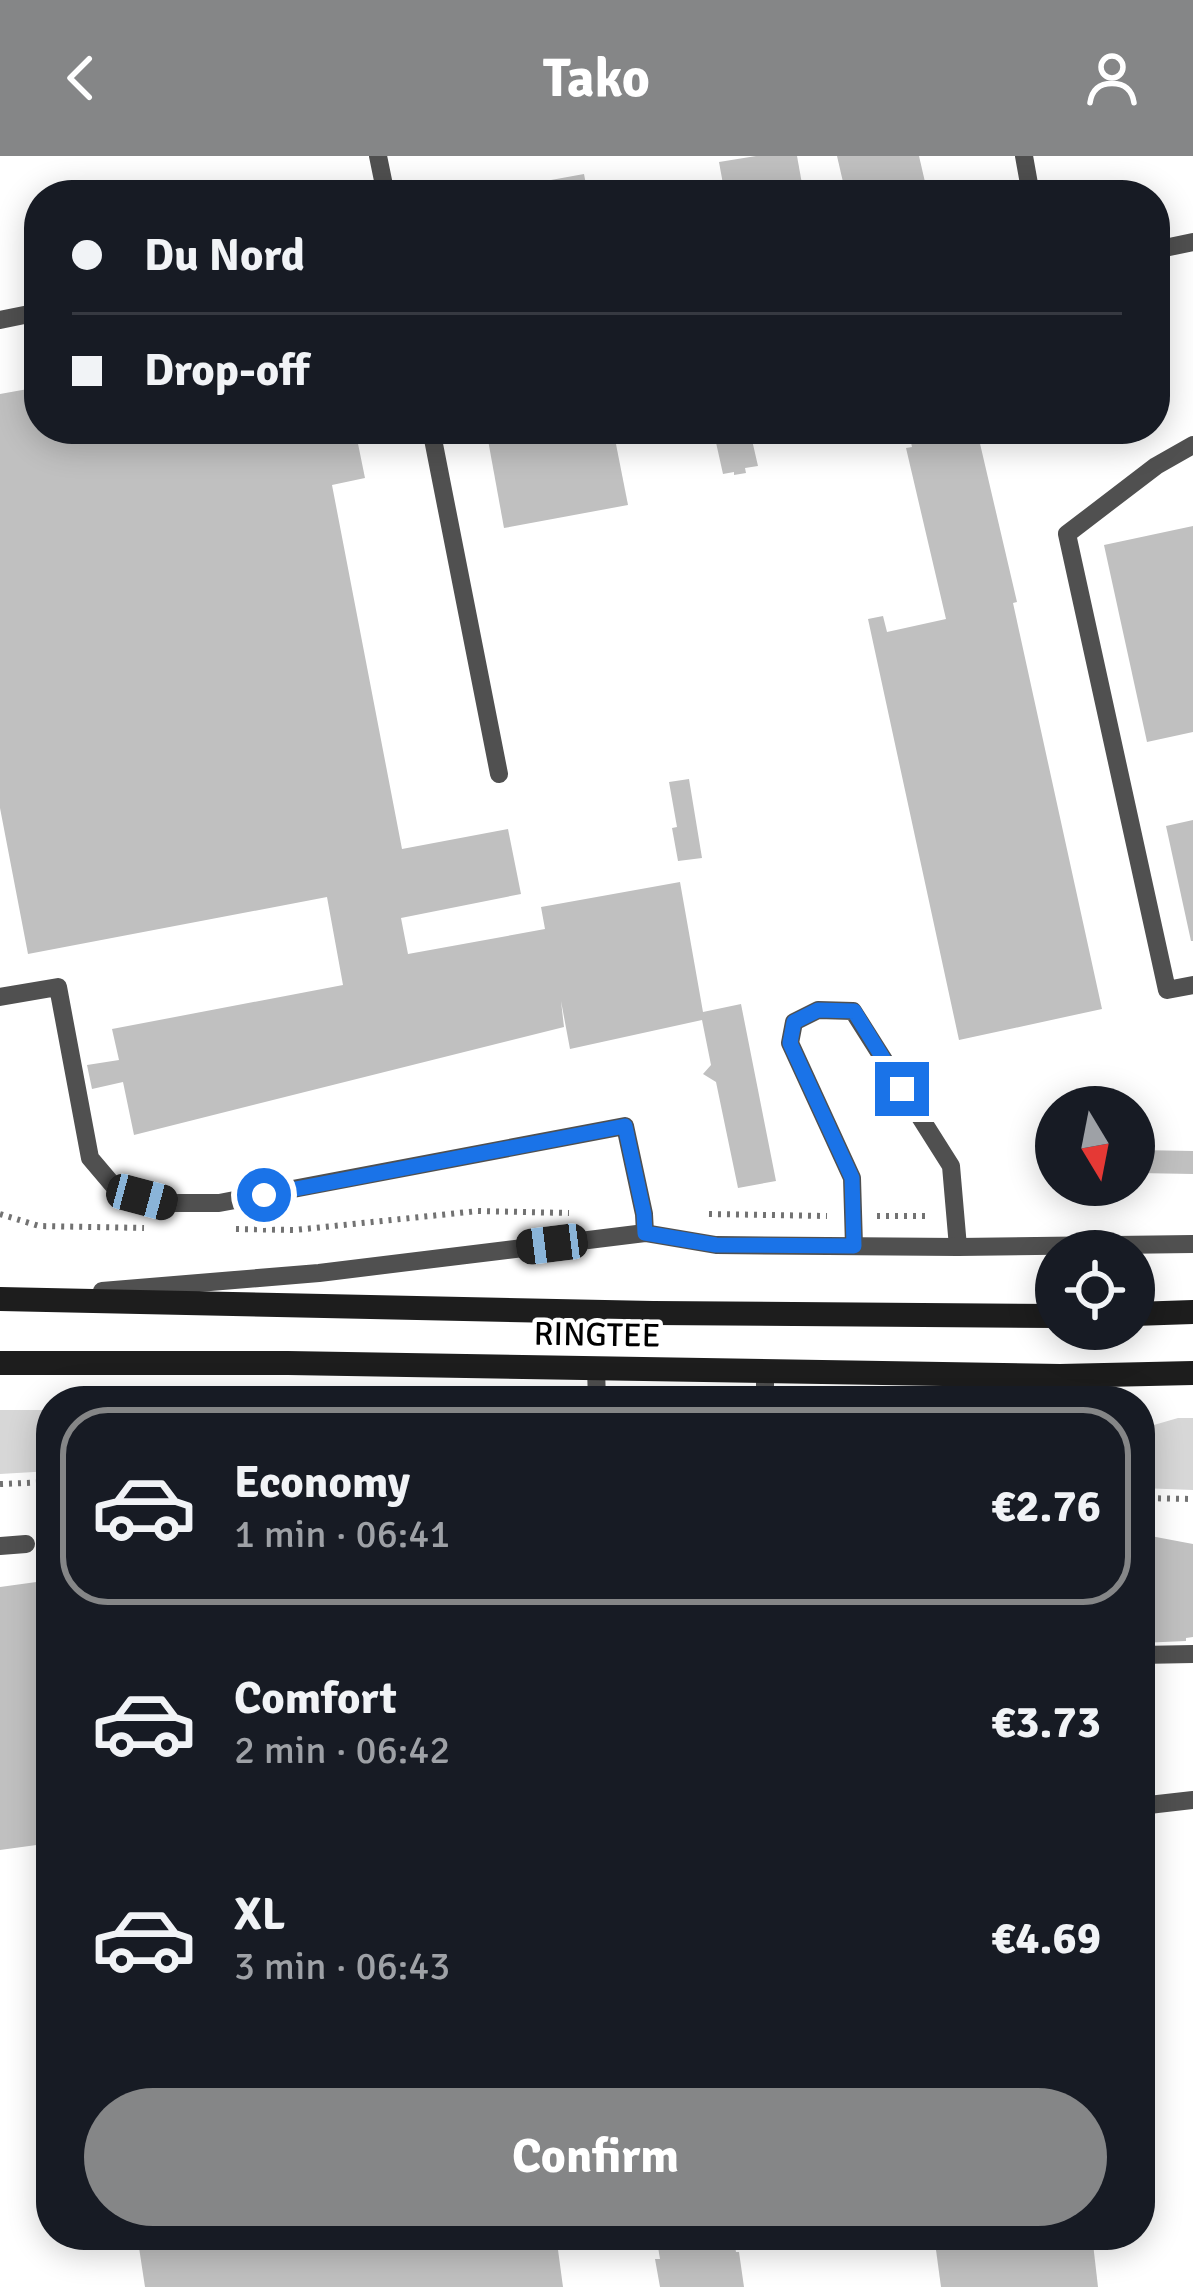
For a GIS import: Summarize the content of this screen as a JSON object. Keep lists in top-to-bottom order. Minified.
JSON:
{"streets":{"main road":["RINGTEE"]},"north":"bottom","page":{"header":"Tako","banner":["Du Nord","Drop-off"],"list":[{"name":"Economy","note":"1 min · 06:41","value":"€2.76"},{"name":"Comfort","note":"2 min · 06:42","value":"€3.73"},{"name":"XL","note":"3 min · 06:43","value":"€4.69"}],"buttons":"Confirm"}}
